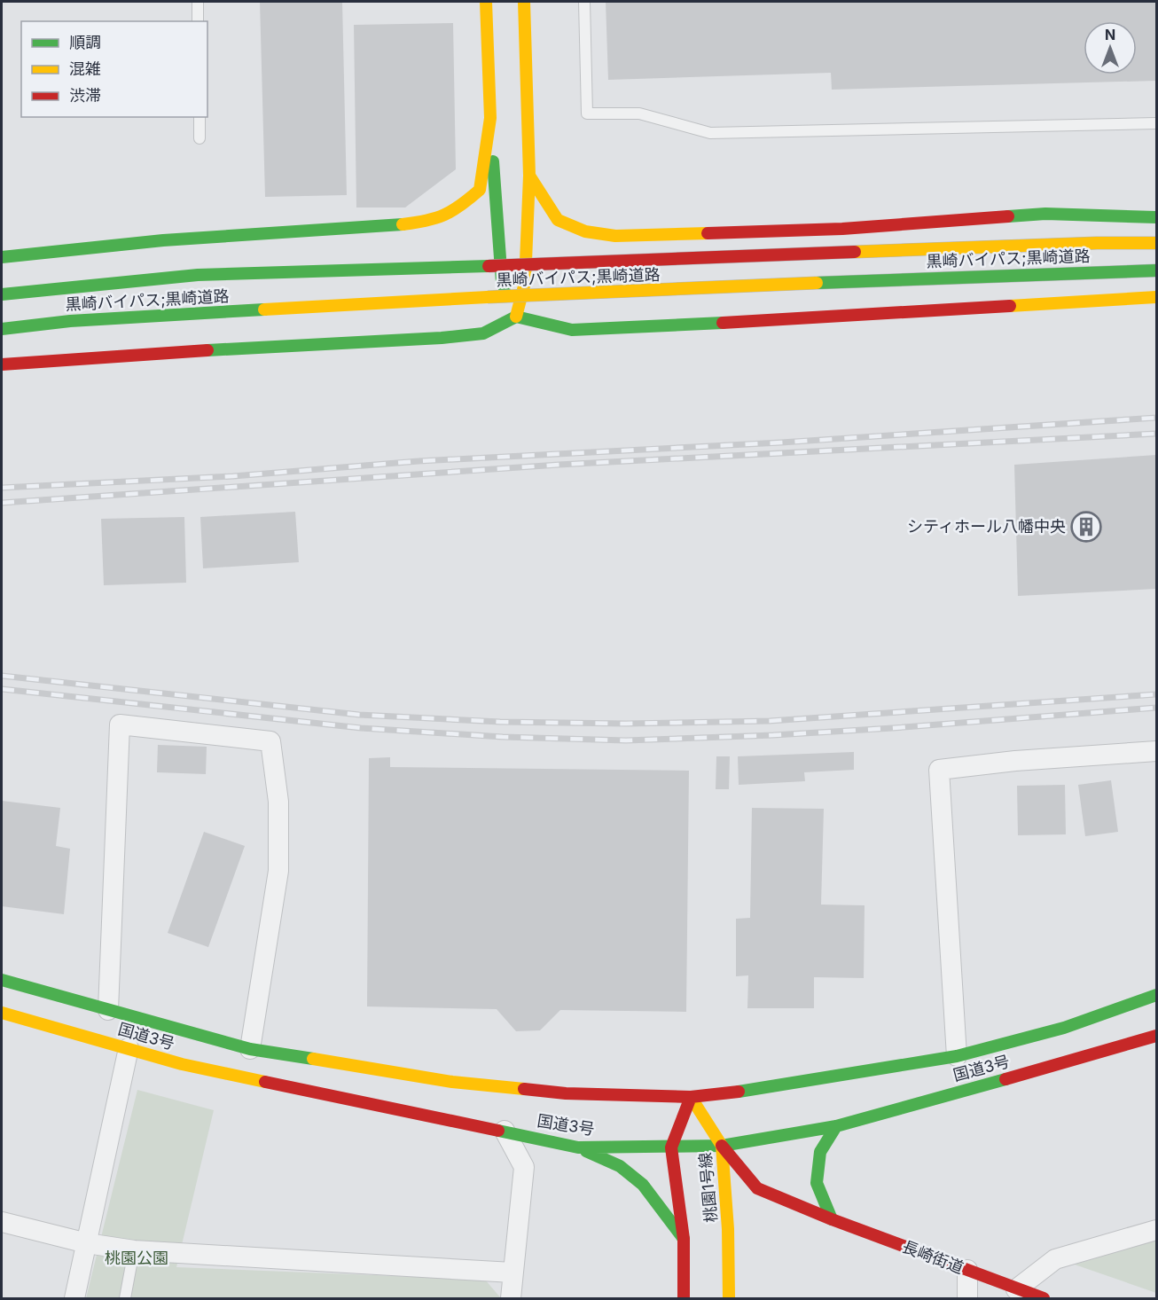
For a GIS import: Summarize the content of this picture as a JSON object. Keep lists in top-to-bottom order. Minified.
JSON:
{"streets":{"main road":["黒崎バイパス;黒崎道路","国道3号","桃園1号線","長崎街道"]},"crossings":[["国道3号","桃園1号線"],["国道3号","長崎街道"],["桃園1号線","長崎街道"]],"parks":["桃園公園"],"places":{"building":["シティホール八幡中央"]},"legend":["順調","混雑","渋滞"],"north":"top"}
